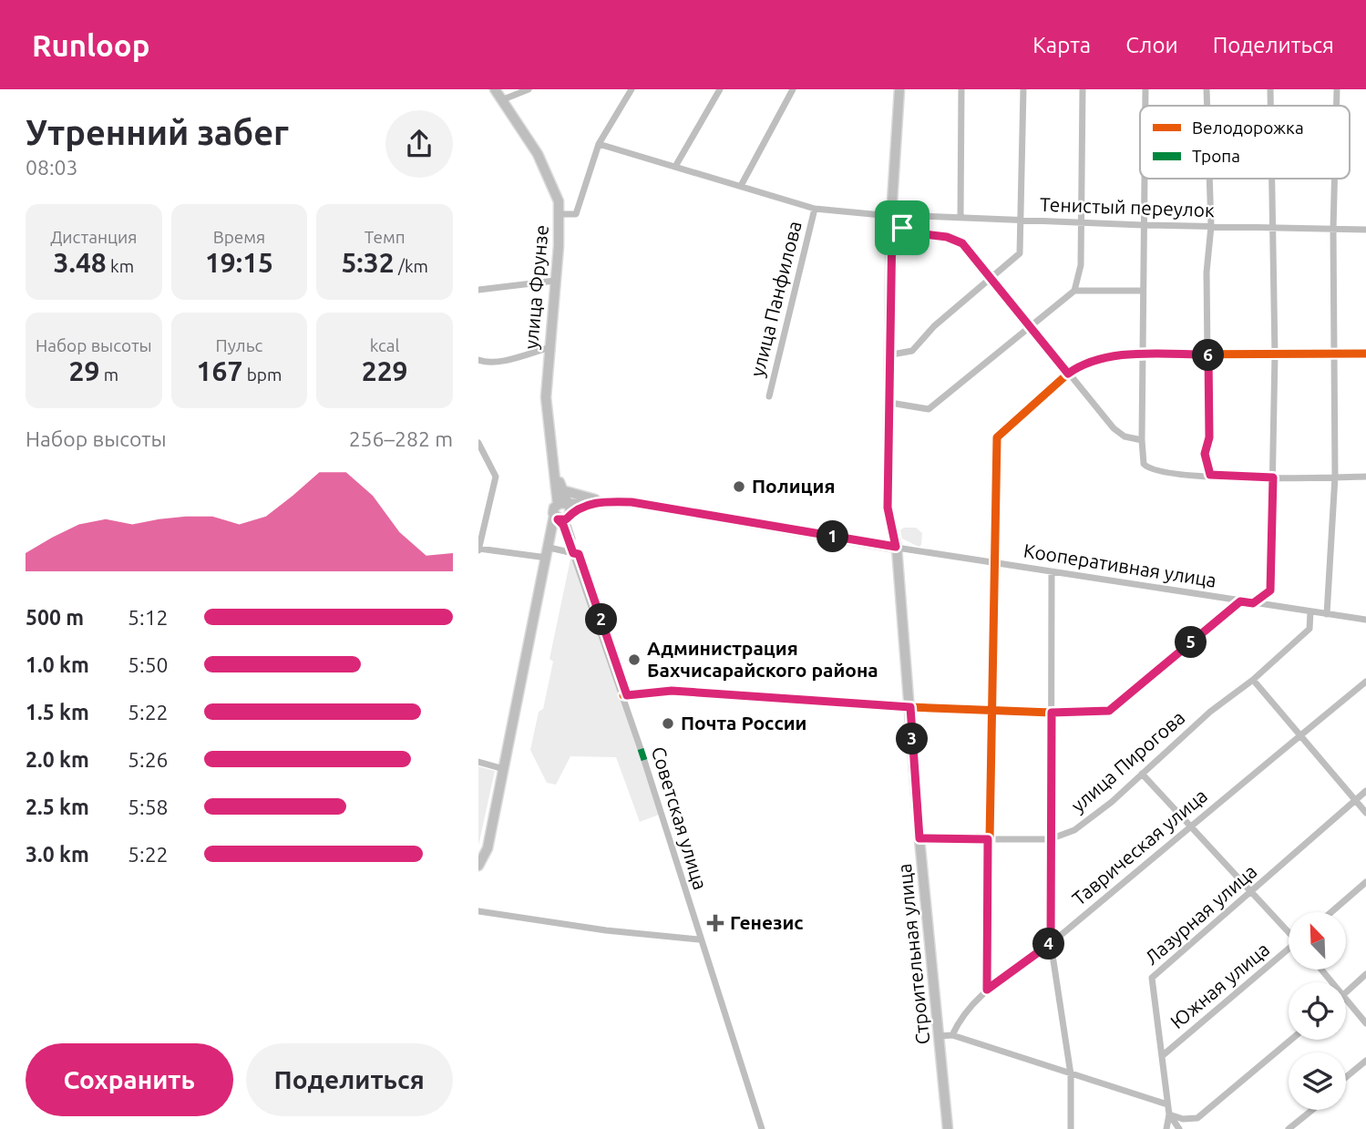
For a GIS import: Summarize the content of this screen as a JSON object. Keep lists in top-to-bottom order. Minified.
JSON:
{"streets":{"main road":["улица Фрунзе","Кооперативная улица","Строительная улица"],"street":["Тенистый переулок","улица Панфилова","улица Пирогова","Советская улица","Таврическая улица","Лазурная улица","Южная улица"]},"crossings":[["Тенистый переулок","Строительная улица"],["улица Фрунзе","Кооперативная улица"],["Кооперативная улица","улица Пирогова"],["Кооперативная улица","Строительная улица"],["улица Пирогова","Строительная улица"],["Лазурная улица","Южная улица"]],"places":{"other":["Полиция","Администрация Бахчисарайского района","Почта России"],"health":["Генезис"]},"legend":["Велодорожка","Тропа"],"north":"top left","page":{"header":"Runloop","nav":["Карта","Слои","Поделиться"],"heading":["Утренний забег","08:03"],"stats":[["Дистанция","3.48 km"],["Время","19:15"],["Темп","5:32 /km"],["Набор высоты","29 m"],["Пульс","167 bpm"],["kcal","229"]],"pins":["6","1","2","5","3","4"],"chart":["Набор высоты","256–282 m"],"list":[{"name":"500 m","note":"5:12"},{"name":"1.0 km","note":"5:50"},{"name":"1.5 km","note":"5:22"},{"name":"2.0 km","note":"5:26"},{"name":"2.5 km","note":"5:58"},{"name":"3.0 km","note":"5:22"}],"buttons":["Сохранить","Поделиться"]}}
